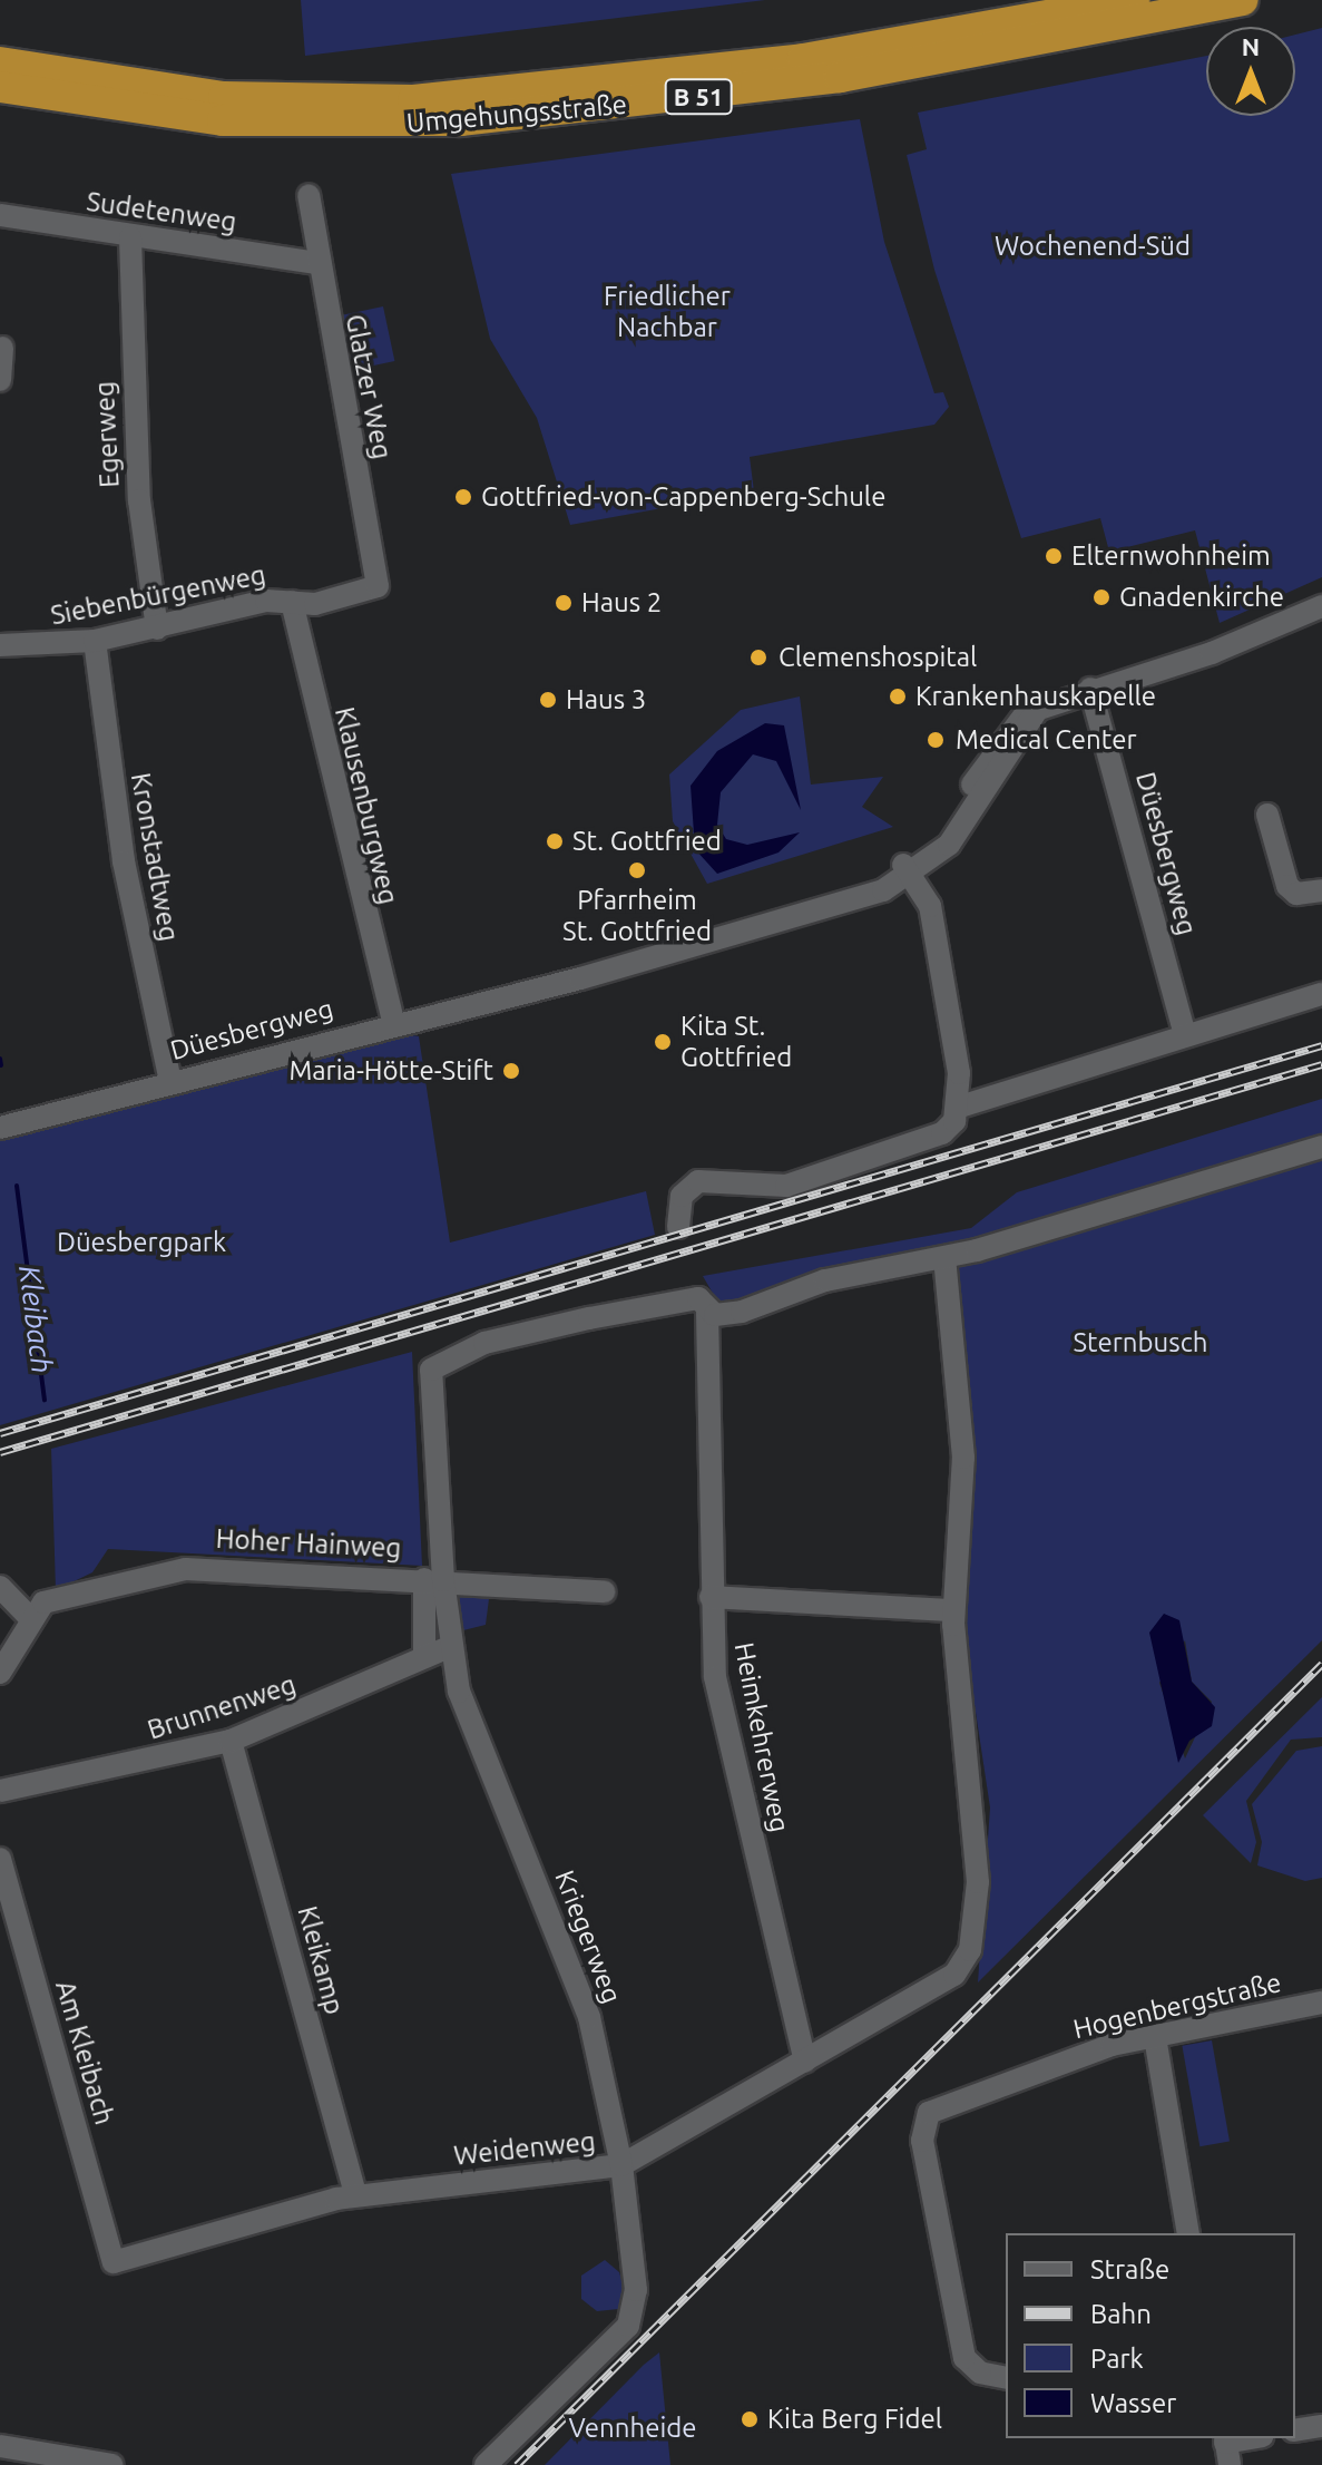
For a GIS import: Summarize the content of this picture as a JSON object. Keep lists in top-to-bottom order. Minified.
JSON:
{"streets":{"highway":["B 51","Umgehungsstraße"],"street":["Sudetenweg","Glatzer Weg","Egerweg","Siebenbürgenweg","Klausenburgweg","Düesbergweg","Kronstadtweg","Hoher Hainweg","Brunnenweg","Heimkehrerweg","Kriegerweg","Kleikamp","Hogenbergstraße","Am Kleibach","Weidenweg"]},"crossings":[["Sudetenweg","Glatzer Weg"],["Sudetenweg","Egerweg"],["Glatzer Weg","Siebenbürgenweg"],["Egerweg","Siebenbürgenweg"],["Siebenbürgenweg","Klausenburgweg"],["Siebenbürgenweg","Kronstadtweg"],["Klausenburgweg","Düesbergweg"],["Düesbergweg","Kronstadtweg"],["Hoher Hainweg","Kriegerweg"],["Brunnenweg","Kriegerweg"],["Brunnenweg","Kleikamp"],["Heimkehrerweg","Kriegerweg"],["Heimkehrerweg","Weidenweg"],["Kriegerweg","Weidenweg"],["Kleikamp","Weidenweg"],["Am Kleibach","Weidenweg"]],"water":["Kleibach"],"parks":["Wochenend-Süd","Friedlicher Nachbar","Düesbergpark","Sternbusch","Vennheide"],"places":["Gottfried-von-Cappenberg-Schule","Elternwohnheim","Gnadenkirche","Haus 2","Clemenshospital","Krankenhauskapelle","Haus 3","Medical Center","St. Gottfried","Pfarrheim St. Gottfried","Kita St. Gottfried","Maria-Hötte-Stift","Kita Berg Fidel"],"legend":["Straße","Bahn","Park","Wasser"],"north":"top"}
